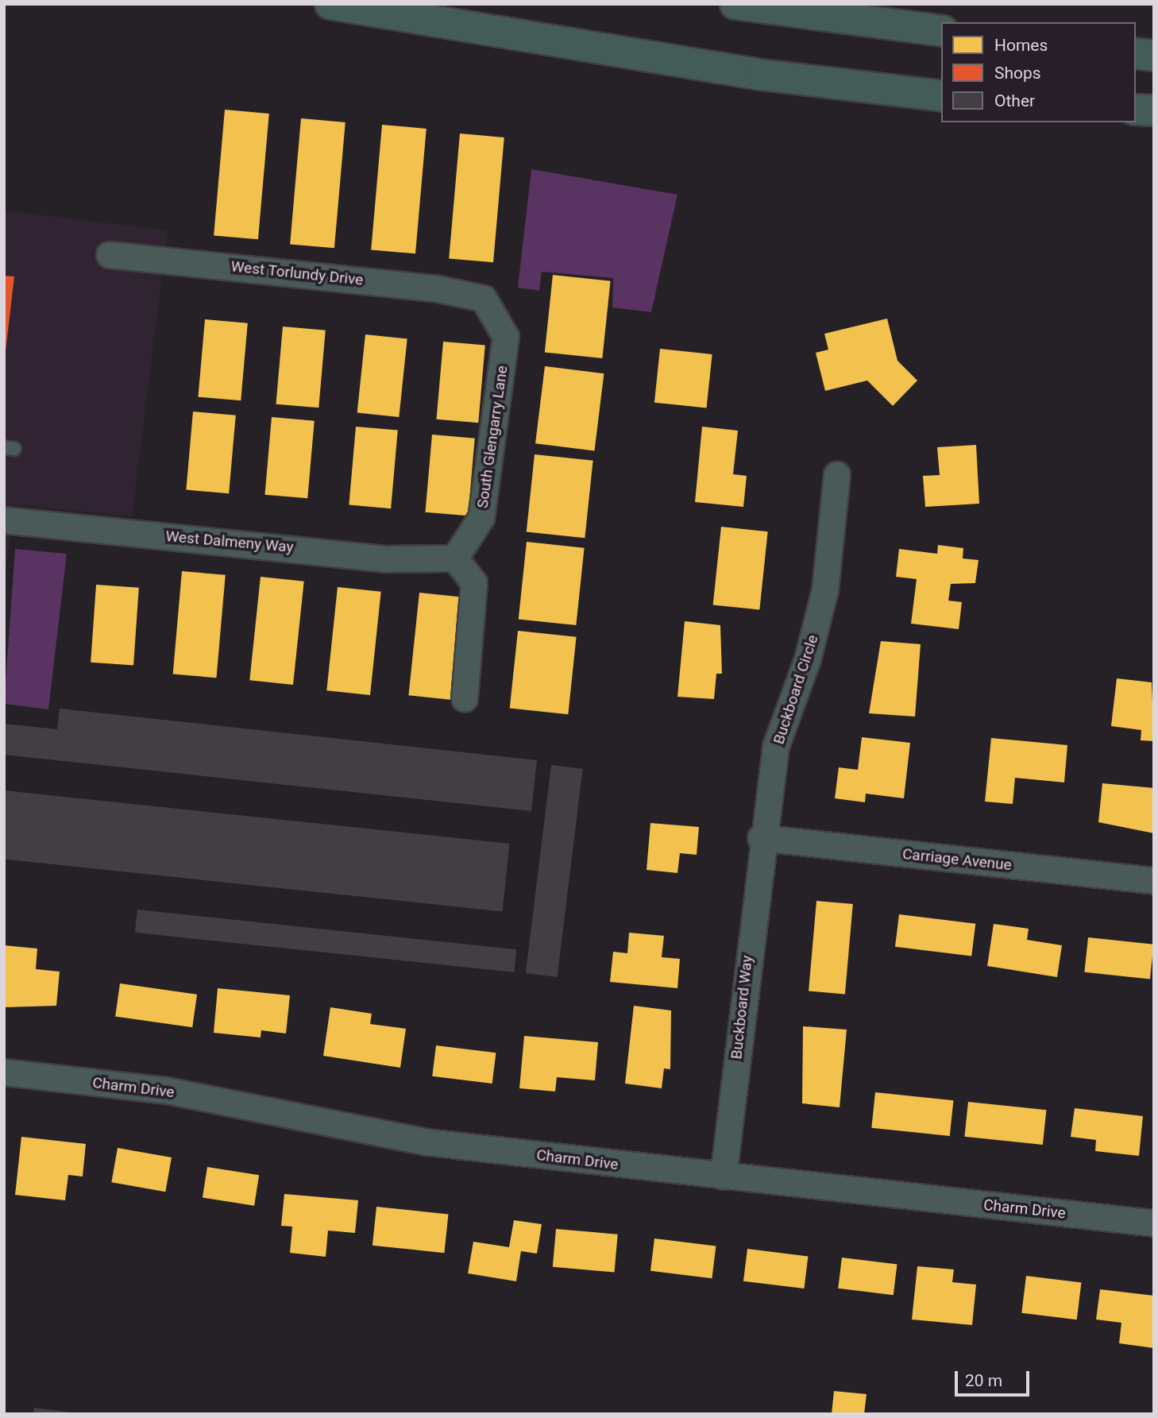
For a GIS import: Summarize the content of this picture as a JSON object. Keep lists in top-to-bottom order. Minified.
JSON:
{"streets":{"street":["West Torlundy Drive","South Glengarry Lane","West Dalmeny Way","Buckboard Circle","Carriage Avenue","Buckboard Way","Charm Drive"]},"crossings":[["West Torlundy Drive","South Glengarry Lane"],["South Glengarry Lane","West Dalmeny Way"],["Buckboard Circle","Carriage Avenue"],["Buckboard Circle","Buckboard Way"],["Carriage Avenue","Buckboard Way"],["Buckboard Way","Charm Drive"]],"legend":["Homes","Shops","Other"],"scale_bar":"20 m"}
